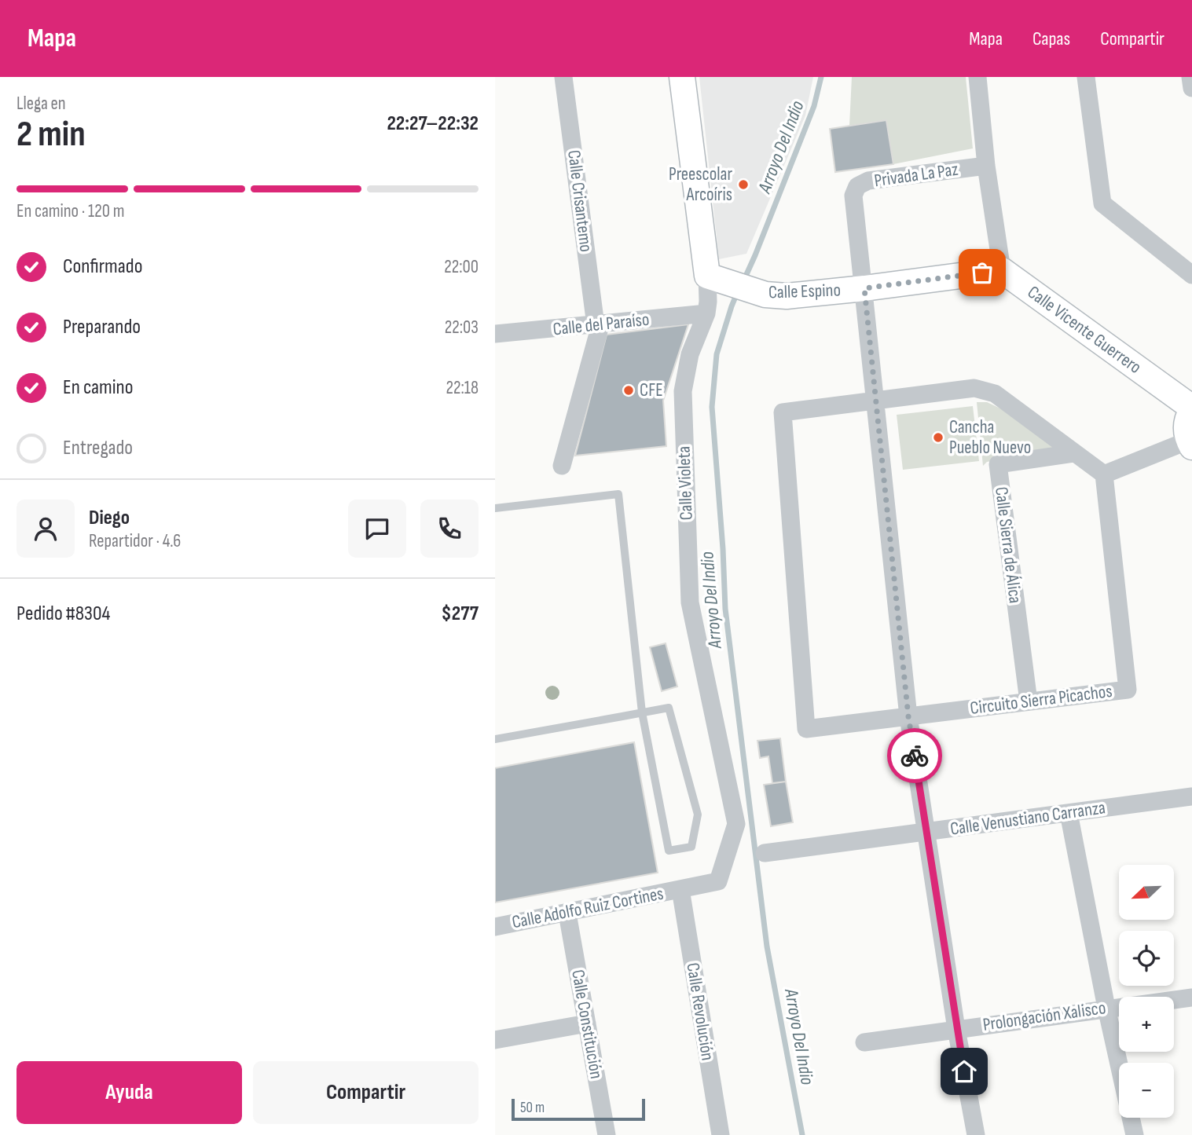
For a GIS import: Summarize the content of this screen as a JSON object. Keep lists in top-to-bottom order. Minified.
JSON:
{"streets":{"street":["Privada La Paz","Calle Crisantemo","Calle Espino","Calle del Paraíso","Calle Vicente Guerrero","Calle Violeta","Calle Sierra de Álica","Circuito Sierra Picachos","Calle Venustiano Carranza","Calle Adolfo Ruiz Cortines","Calle Revolución","Prolongación Xalisco","Calle Constitución"]},"crossings":[["Privada La Paz","Calle Espino"],["Calle Crisantemo","Calle del Paraíso"],["Calle Espino","Calle Vicente Guerrero"],["Calle Espino","Calle Violeta"],["Calle del Paraíso","Calle Violeta"],["Calle Violeta","Calle Adolfo Ruiz Cortines"],["Calle Violeta","Calle Revolución"],["Calle Sierra de Álica","Circuito Sierra Picachos"],["Calle Adolfo Ruiz Cortines","Calle Revolución"],["Calle Adolfo Ruiz Cortines","Calle Constitución"]],"water":["Arroyo Del Indio"],"places":["Preescolar Arcoíris","CFE","Cancha Pueblo Nuevo"],"scale_bar":"50 m","north":"bottom left","page":{"header":"Mapa","nav":["Mapa","Capas","Compartir"],"heading":["2 min","Llega en","22:27–22:32"],"panel":["Diego","Repartidor · 4.6","Pedido #8304","$277"],"bar":"En camino · 120 m","list":[["Confirmado","22:00"],["Preparando","22:03"],["En camino","22:18"],"Entregado"],"map_buttons":["+","−"],"buttons":["Ayuda","Compartir"],"scale":"50 m"}}
